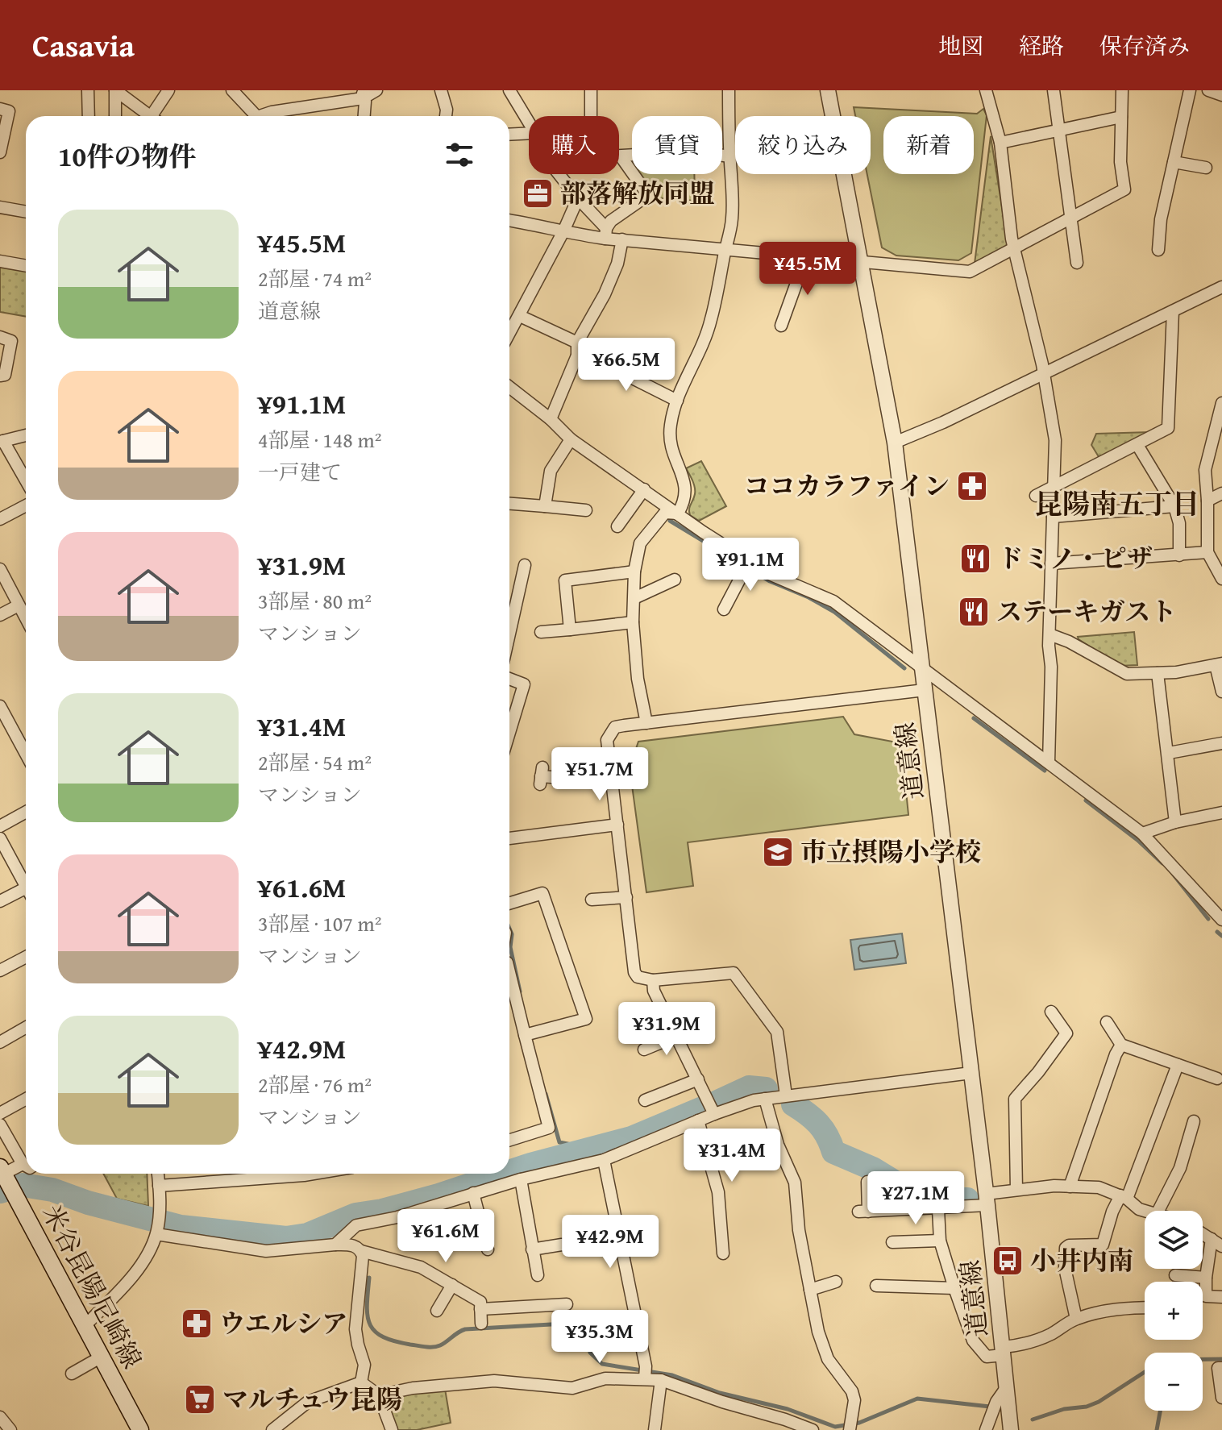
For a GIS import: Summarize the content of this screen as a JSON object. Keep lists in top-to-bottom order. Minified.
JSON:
{"streets":{"main road":["米谷昆陽尼崎線"],"street":["道意線"]},"districts":["昆陽南五丁目"],"places":{"office":["部落解放同盟"],"pharmacy":["ココカラファイン","ウエルシア"],"restaurant":["ドミノ・ピザ","ステーキガスト"],"school or university":["市立摂陽小学校"],"bus stop":["小井内南"],"supermarket":["マルチュウ昆陽"]},"page":{"header":"Casavia","nav":["地図","経路","保存済み"],"chip":["購入","賃貸","絞り込み","新着"],"heading":"10件の物件","list":[{"name":"¥45.5M","note":"2部屋 · 74 m² · 道意線"},{"name":"¥91.1M","note":"4部屋 · 148 m² · 一戸建て"},{"name":"¥31.9M","note":"3部屋 · 80 m² · マンション"},{"name":"¥31.4M","note":"2部屋 · 54 m² · マンション"},{"name":"¥61.6M","note":"3部屋 · 107 m² · マンション"},{"name":"¥42.9M","note":"2部屋 · 76 m² · マンション"}],"price":["¥45.5M","¥66.5M","¥91.1M","¥51.7M","¥31.9M","¥31.4M","¥27.1M","¥61.6M","¥42.9M","¥35.3M"],"map_buttons":["+","−"]}}
